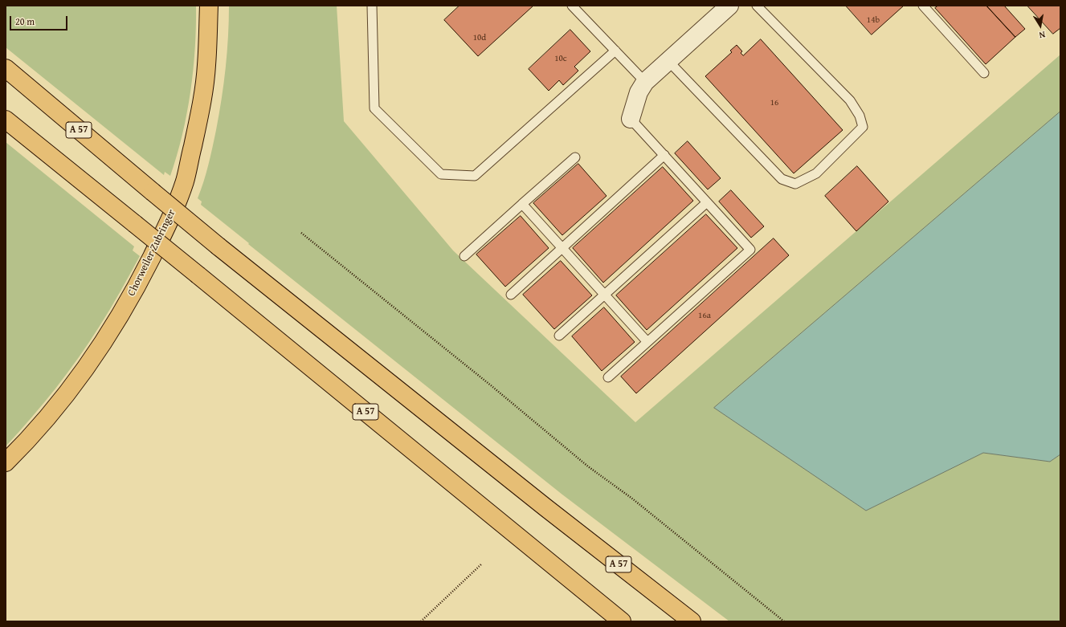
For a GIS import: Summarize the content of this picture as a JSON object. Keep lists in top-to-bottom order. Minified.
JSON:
{"streets":{"highway":["A 57","Chorweiler Zubringer"]},"house_numbers":["14b","10d","10c","16","16a"],"scale_bar":"20 m","north":"bottom"}
